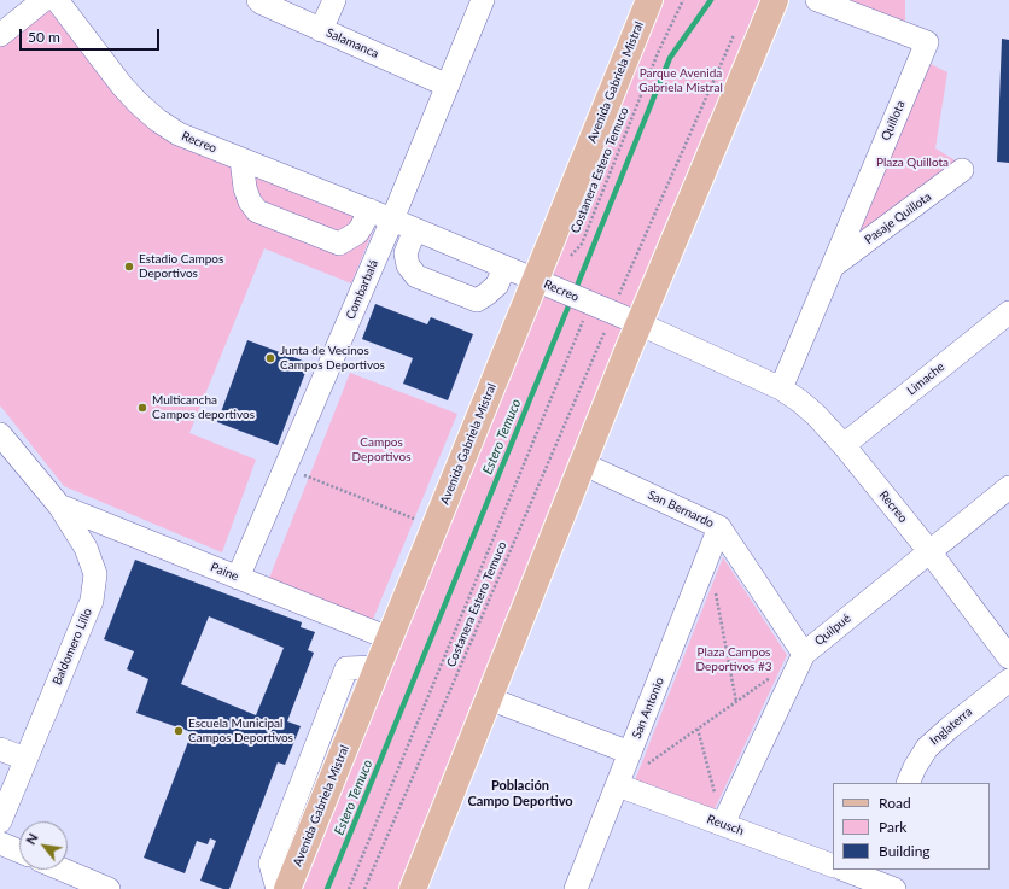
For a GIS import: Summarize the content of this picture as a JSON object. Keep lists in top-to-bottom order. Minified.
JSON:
{"streets":{"main road":["Avenida Gabriela Mistral"],"street":["Salamanca","Quillota","Recreo","Pasaje Quillota","Combarbalá","Limache","San Bernardo","Paine","Quilpué","Baldomero Lillo","San Antonio","Inglaterra","Reusch"],"path":["Costanera Estero Temuco"]},"crossings":[["Salamanca","Combarbalá"],["Avenida Gabriela Mistral","Recreo"],["Avenida Gabriela Mistral","Paine"],["Quillota","Recreo"],["Quillota","Pasaje Quillota"],["Recreo","Combarbalá"],["Recreo","Limache"],["Recreo","Quilpué"],["Combarbalá","Paine"],["San Bernardo","Quilpué"],["San Bernardo","San Antonio"],["Paine","Baldomero Lillo"],["Quilpué","Reusch"],["San Antonio","Reusch"]],"districts":["Población Campo Deportivo"],"water":["Estero Temuco"],"parks":["Parque Avenida Gabriela Mistral","Plaza Quillota","Campos Deportivos","Plaza Campos Deportivos #3"],"places":["Estadio Campos Deportivos","Junta de Vecinos Campos Deportivos","Multicancha Campos deportivos","Escuela Municipal Campos Deportivos"],"legend":["Road","Park","Building"],"scale_bar":"50 m","north":"top left"}
